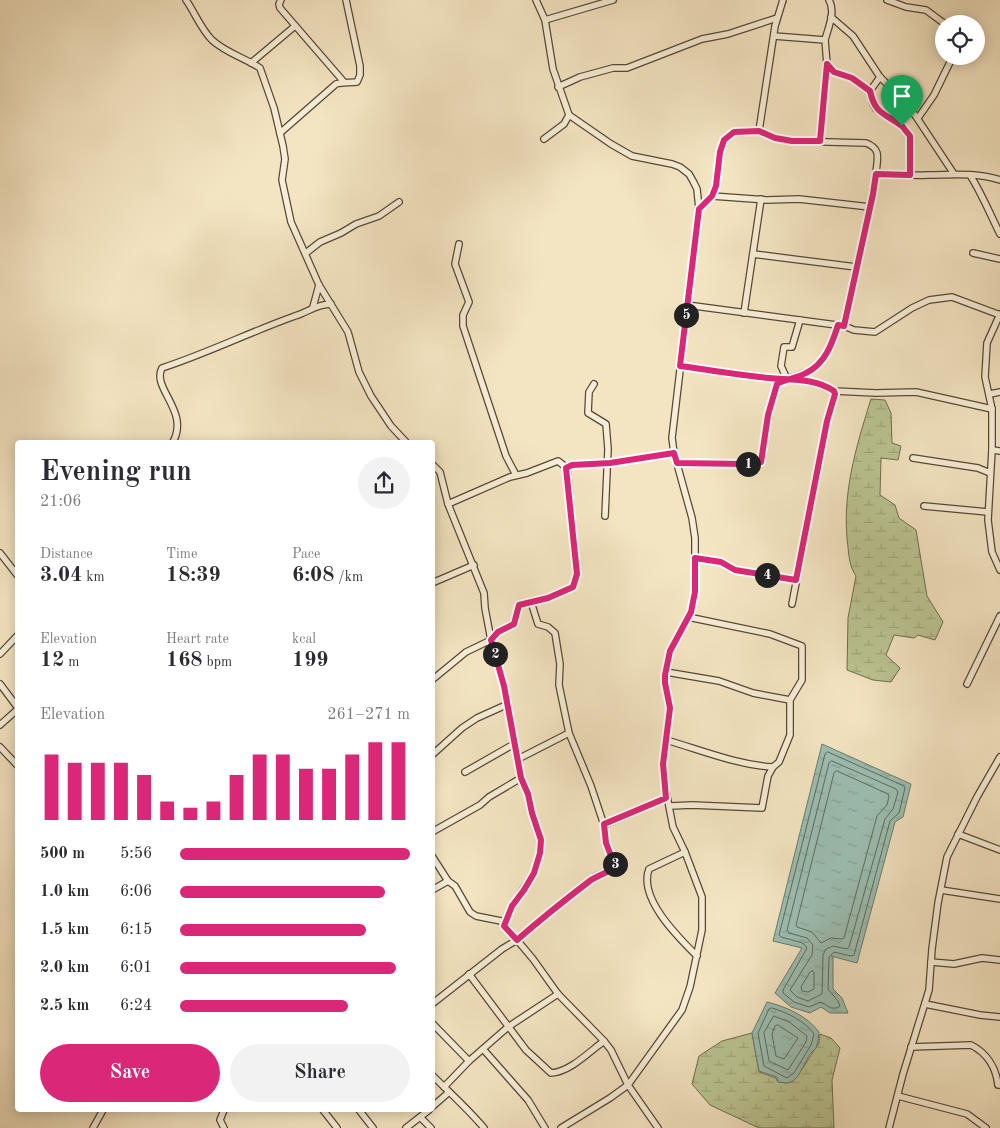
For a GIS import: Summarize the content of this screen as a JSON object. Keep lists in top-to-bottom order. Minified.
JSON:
{"page":{"pins":["5","1","4","2","3"],"heading":["Evening run","21:06"],"stats":[["Distance","3.04 km"],["Time","18:39"],["Pace","6:08 /km"],["Elevation","12 m"],["Heart rate","168 bpm"],["kcal","199"]],"chart":["Elevation","261–271 m"],"list":[{"name":"500 m","note":"5:56"},{"name":"1.0 km","note":"6:06"},{"name":"1.5 km","note":"6:15"},{"name":"2.0 km","note":"6:01"},{"name":"2.5 km","note":"6:24"}],"buttons":["Save","Share"]}}
